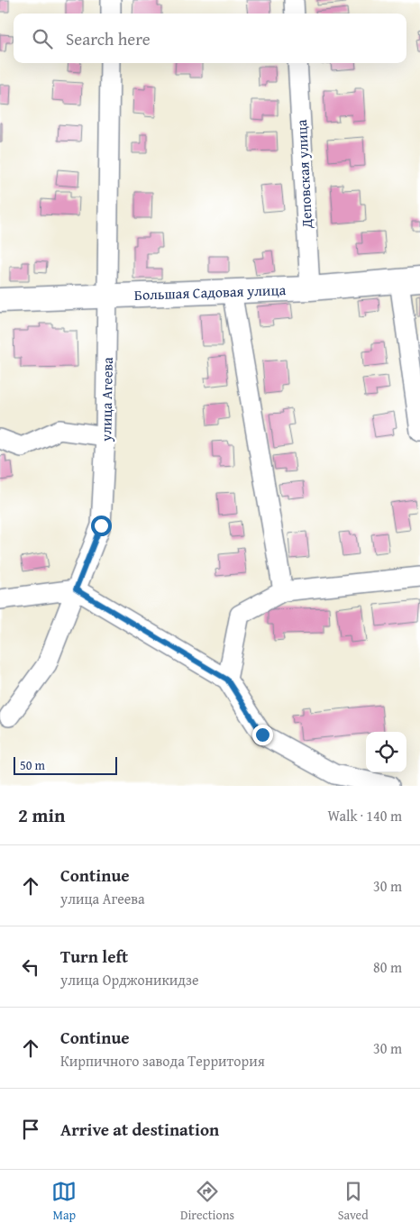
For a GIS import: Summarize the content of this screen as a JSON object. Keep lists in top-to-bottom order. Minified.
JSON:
{"streets":{"main road":["Большая Садовая улица"],"street":["Деповская улица","улица Агеева"]},"crossings":[["Деповская улица","Большая Садовая улица"],["Большая Садовая улица","улица Агеева"]],"scale_bar":"50 m","page":{"search":"Search here","scale":"50 m","heading":["2 min","Walk · 140 m"],"list":[["Continue","улица Агеева","30 m"],["Turn left","улица Орджоникидзе","80 m"],["Continue","Кирпичного завода Территория","30 m"],"Arrive at destination"],"nav":["Map","Directions","Saved"]}}
